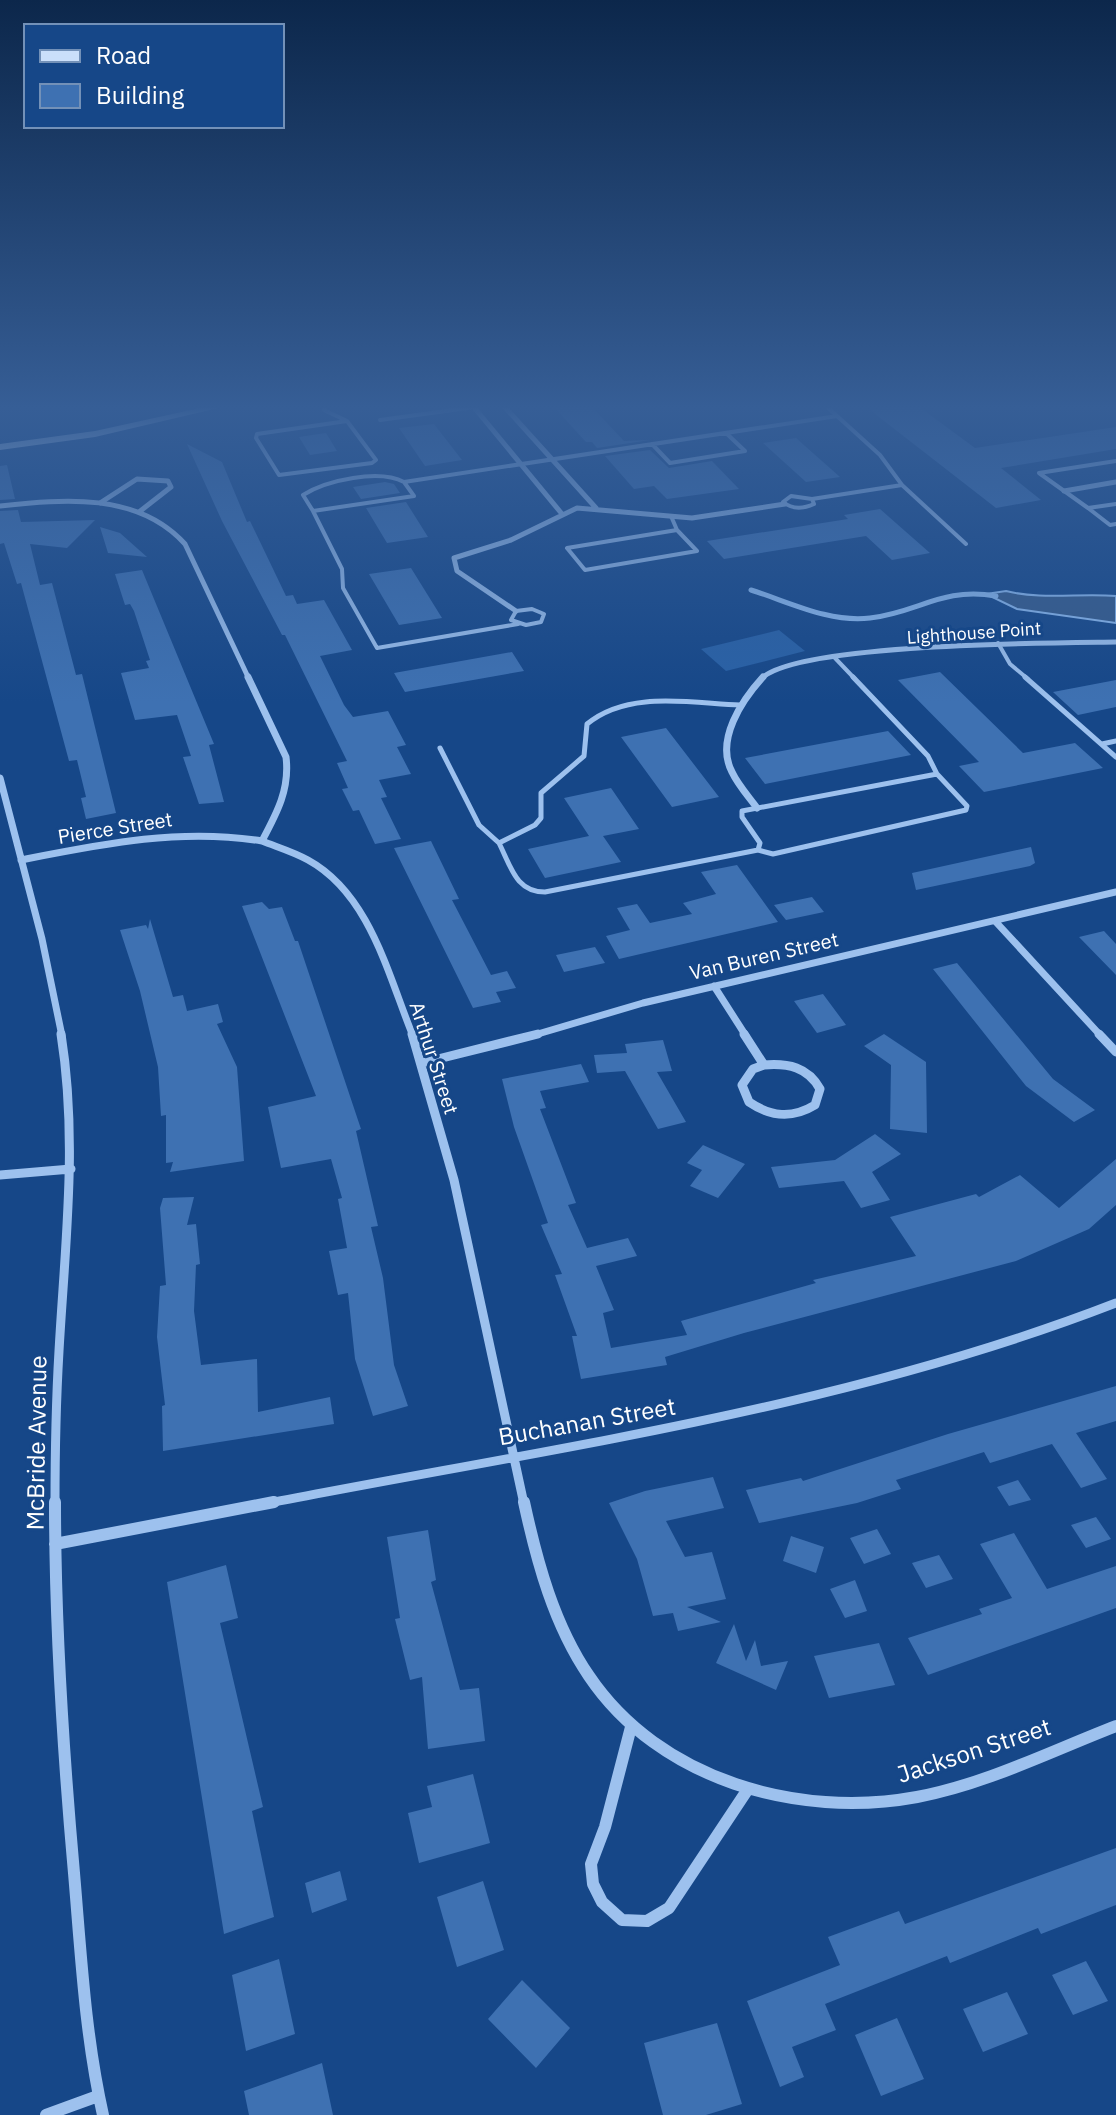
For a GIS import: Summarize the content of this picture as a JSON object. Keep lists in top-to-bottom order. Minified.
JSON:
{"streets":{"street":["Lighthouse Point","Pierce Street","Van Buren Street","Arthur Street","Buchanan Street","McBride Avenue","Jackson Street"]},"crossings":[["Pierce Street","Arthur Street"],["Pierce Street","McBride Avenue"],["Van Buren Street","Arthur Street"],["Arthur Street","Buchanan Street"],["Arthur Street","Jackson Street"],["Buchanan Street","McBride Avenue"]],"legend":["Road","Building"]}
